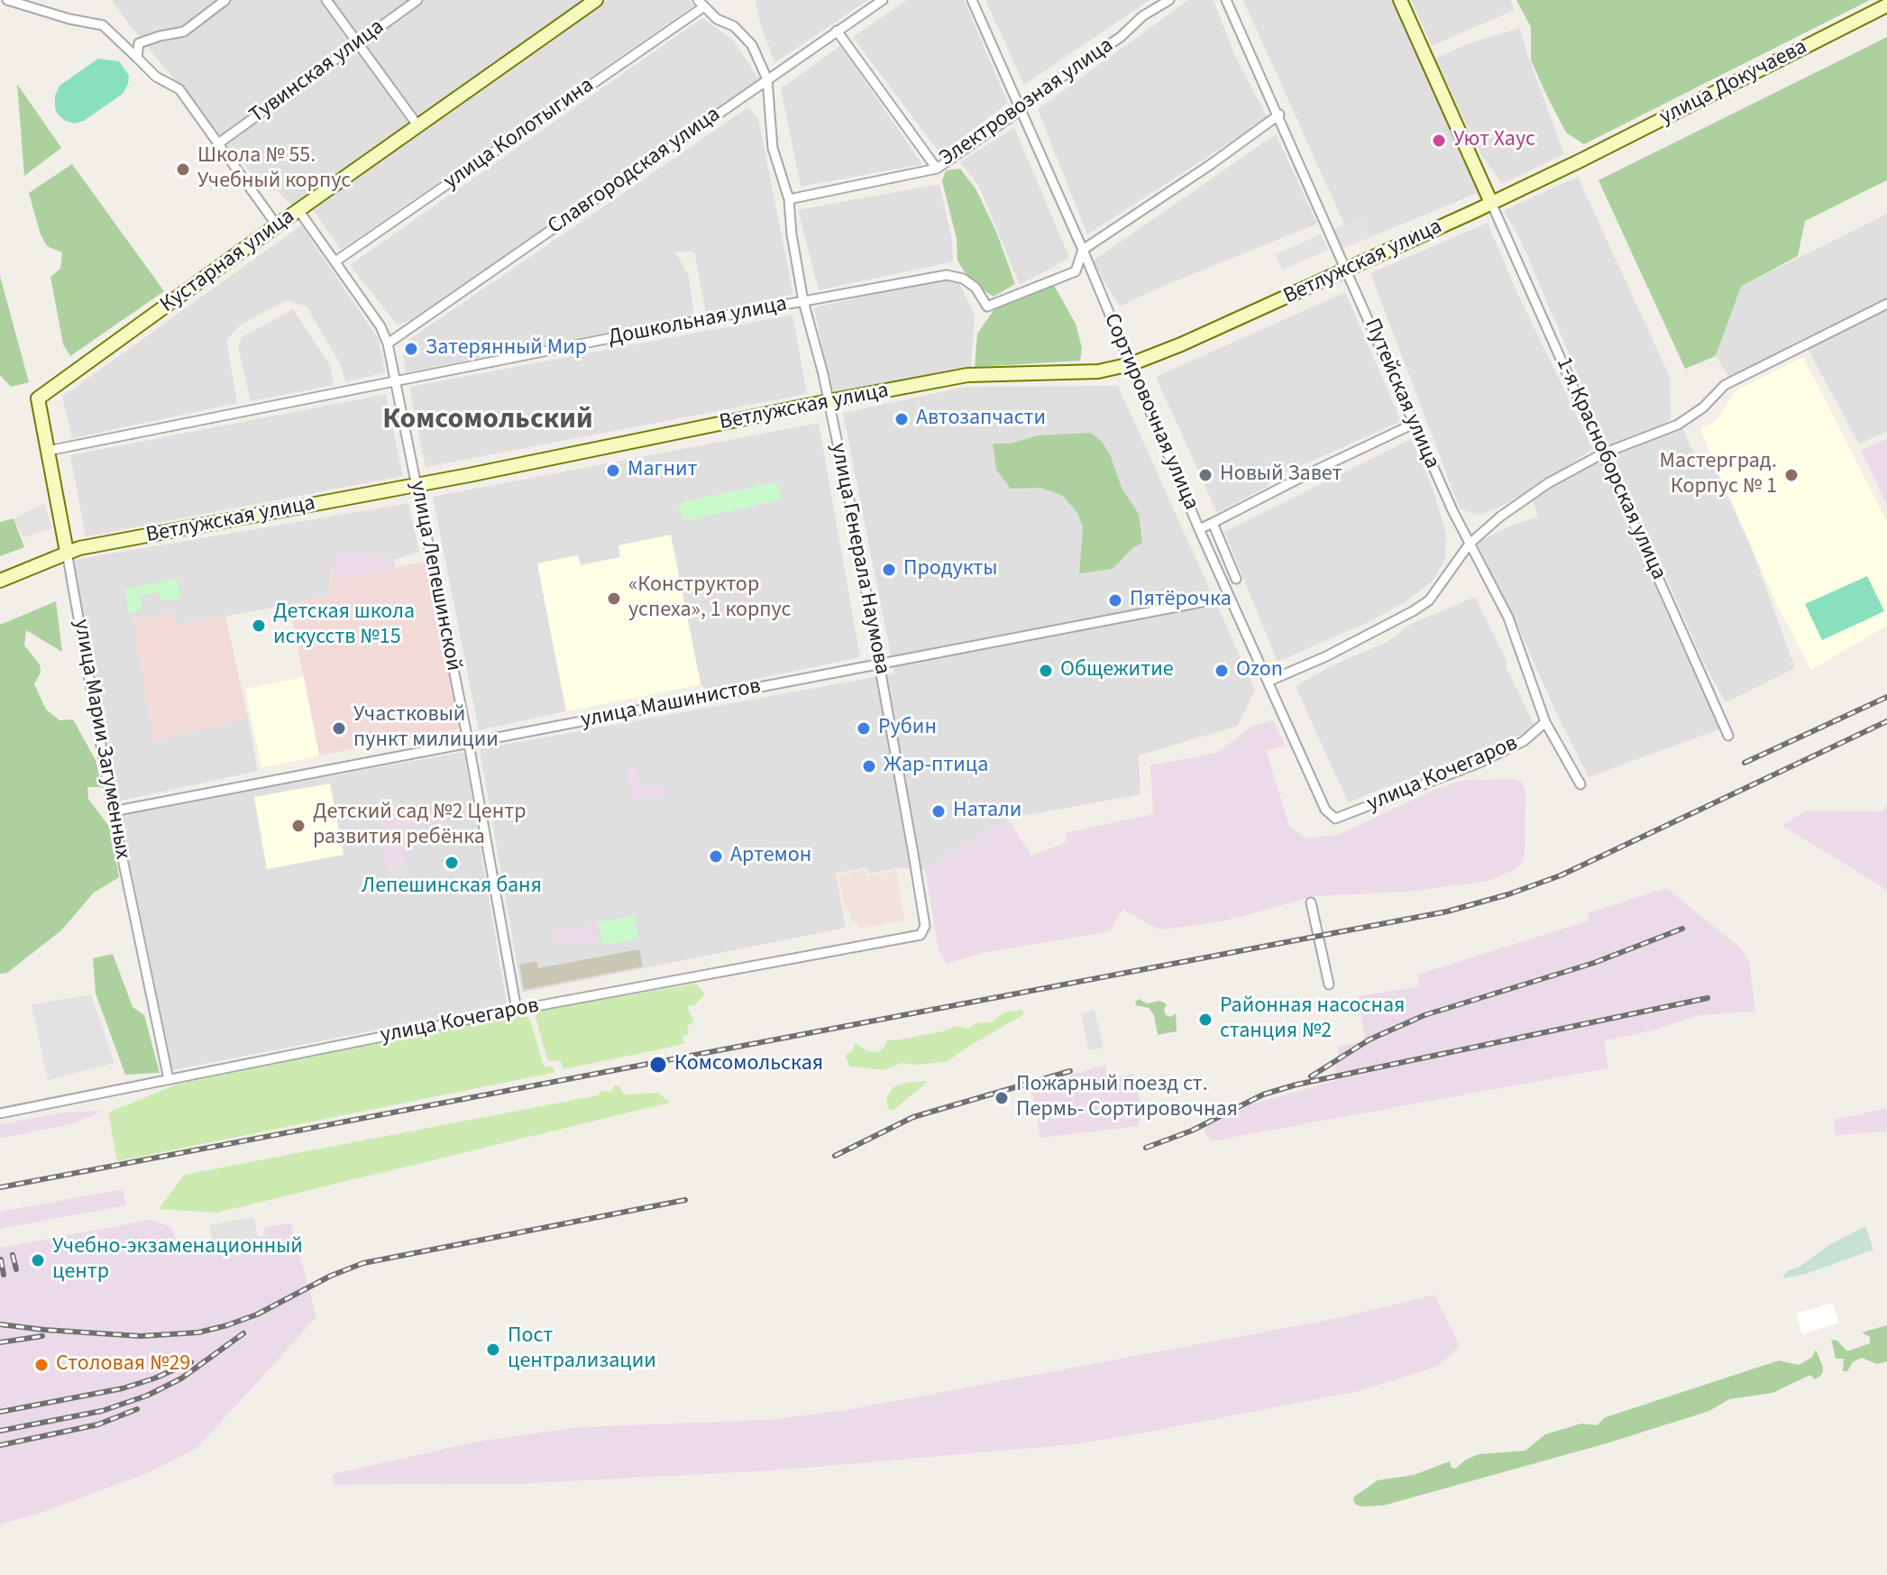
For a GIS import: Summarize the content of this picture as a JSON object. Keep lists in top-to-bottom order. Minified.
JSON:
{"streets":{"main road":["улица Докучаева","Кустарная улица","Ветлужская улица","улица Марии Загуменных"],"street":["Тувинская улица","Электровозная улица","улица Колотыгина","Славгородская улица","Дошкольная улица","Путейская улица","Сортировочная улица","1-я Красноборская улица","улица Генерала Наумова","улица Лепешинской","улица Машинистов","улица Кочегаров"]},"crossings":[["улица Докучаева","Ветлужская улица"],["Электровозная улица","Сортировочная улица"],["Электровозная улица","улица Генерала Наумова"],["улица Колотыгина","улица Генерала Наумова"],["улица Колотыгина","улица Лепешинской"],["Славгородская улица","улица Генерала Наумова"],["Славгородская улица","улица Лепешинской"],["Кустарная улица","улица Лепешинской"],["Кустарная улица","улица Марии Загуменных"],["Ветлужская улица","Путейская улица"],["Ветлужская улица","Сортировочная улица"],["Ветлужская улица","1-я Красноборская улица"],["Ветлужская улица","улица Генерала Наумова"],["Ветлужская улица","улица Лепешинской"],["Ветлужская улица","улица Марии Загуменных"],["Дошкольная улица","Путейская улица"],["Дошкольная улица","Сортировочная улица"],["Дошкольная улица","улица Генерала Наумова"],["Дошкольная улица","улица Лепешинской"],["Дошкольная улица","улица Марии Загуменных"],["Путейская улица","улица Кочегаров"],["Сортировочная улица","улица Машинистов"],["Сортировочная улица","улица Кочегаров"],["улица Генерала Наумова","улица Машинистов"],["улица Генерала Наумова","улица Кочегаров"],["улица Лепешинской","улица Машинистов"],["улица Лепешинской","улица Кочегаров"],["улица Машинистов","улица Марии Загуменных"],["улица Марии Загуменных","улица Кочегаров"]],"districts":["Комсомольский"],"places":["Уют Хаус","Школа № 55. Учебный корпус","Затерянный Мир","Автозапчасти","Магнит","Новый Завет","Мастерград. Корпус № 1","Продукты","«Конструктор успеха», 1 корпус","Пятёрочка","Детская школа искусств №15","Общежитие","Ozon","Участковый пункт милиции","Рубин","Жар-птица","Натали","Детский сад №2 Центр развития ребёнка","Артемон","Лепешинская баня","Районная насосная станция №2","Комсомольская","Пожарный поезд ст. Пермь- Сортировочная","Учебно-экзаменационный центр","Пост централизации","Столовая №29"]}
